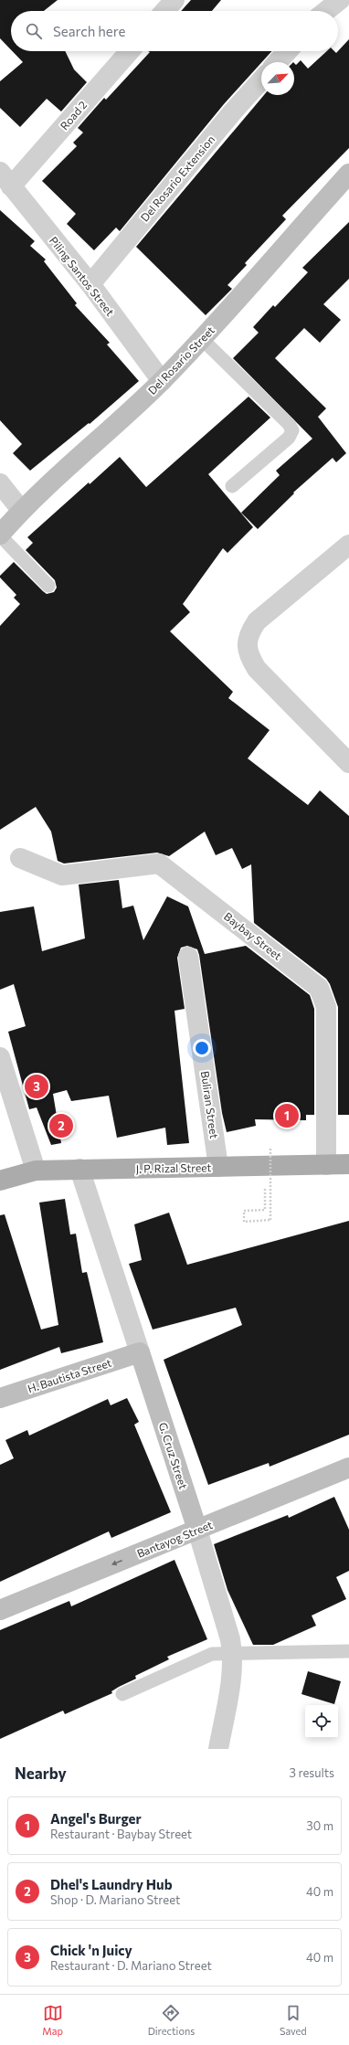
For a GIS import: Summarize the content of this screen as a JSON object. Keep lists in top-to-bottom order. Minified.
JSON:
{"streets":{"main road":["J. P. Rizal Street"],"street":["Road 2","Del Rosario Extension","Piling Santos Street","Del Rosario Street","Baybay Street","Buliran Street","H. Bautista Street","G. Cruz Street","Bantayog Street"]},"crossings":[["Road 2","Piling Santos Street"],["Del Rosario Extension","Piling Santos Street"],["Piling Santos Street","Del Rosario Street"],["Baybay Street","J. P. Rizal Street"],["Buliran Street","J. P. Rizal Street"],["J. P. Rizal Street","G. Cruz Street"],["H. Bautista Street","G. Cruz Street"],["G. Cruz Street","Bantayog Street"]],"one_way":["Bantayog Street"],"north":"top right","page":{"search":"Search here","pins":["3","1","2"],"heading":["Nearby","3 results"],"list":[{"mark":"1","name":"Angel's Burger","note":"Restaurant · Baybay Street","value":"30 m"},{"mark":"2","name":"Dhel's Laundry Hub","note":"Shop · D. Mariano Street","value":"40 m"},{"mark":"3","name":"Chick 'n Juicy","note":"Restaurant · D. Mariano Street","value":"40 m"}],"nav":["Map","Directions","Saved"]}}
